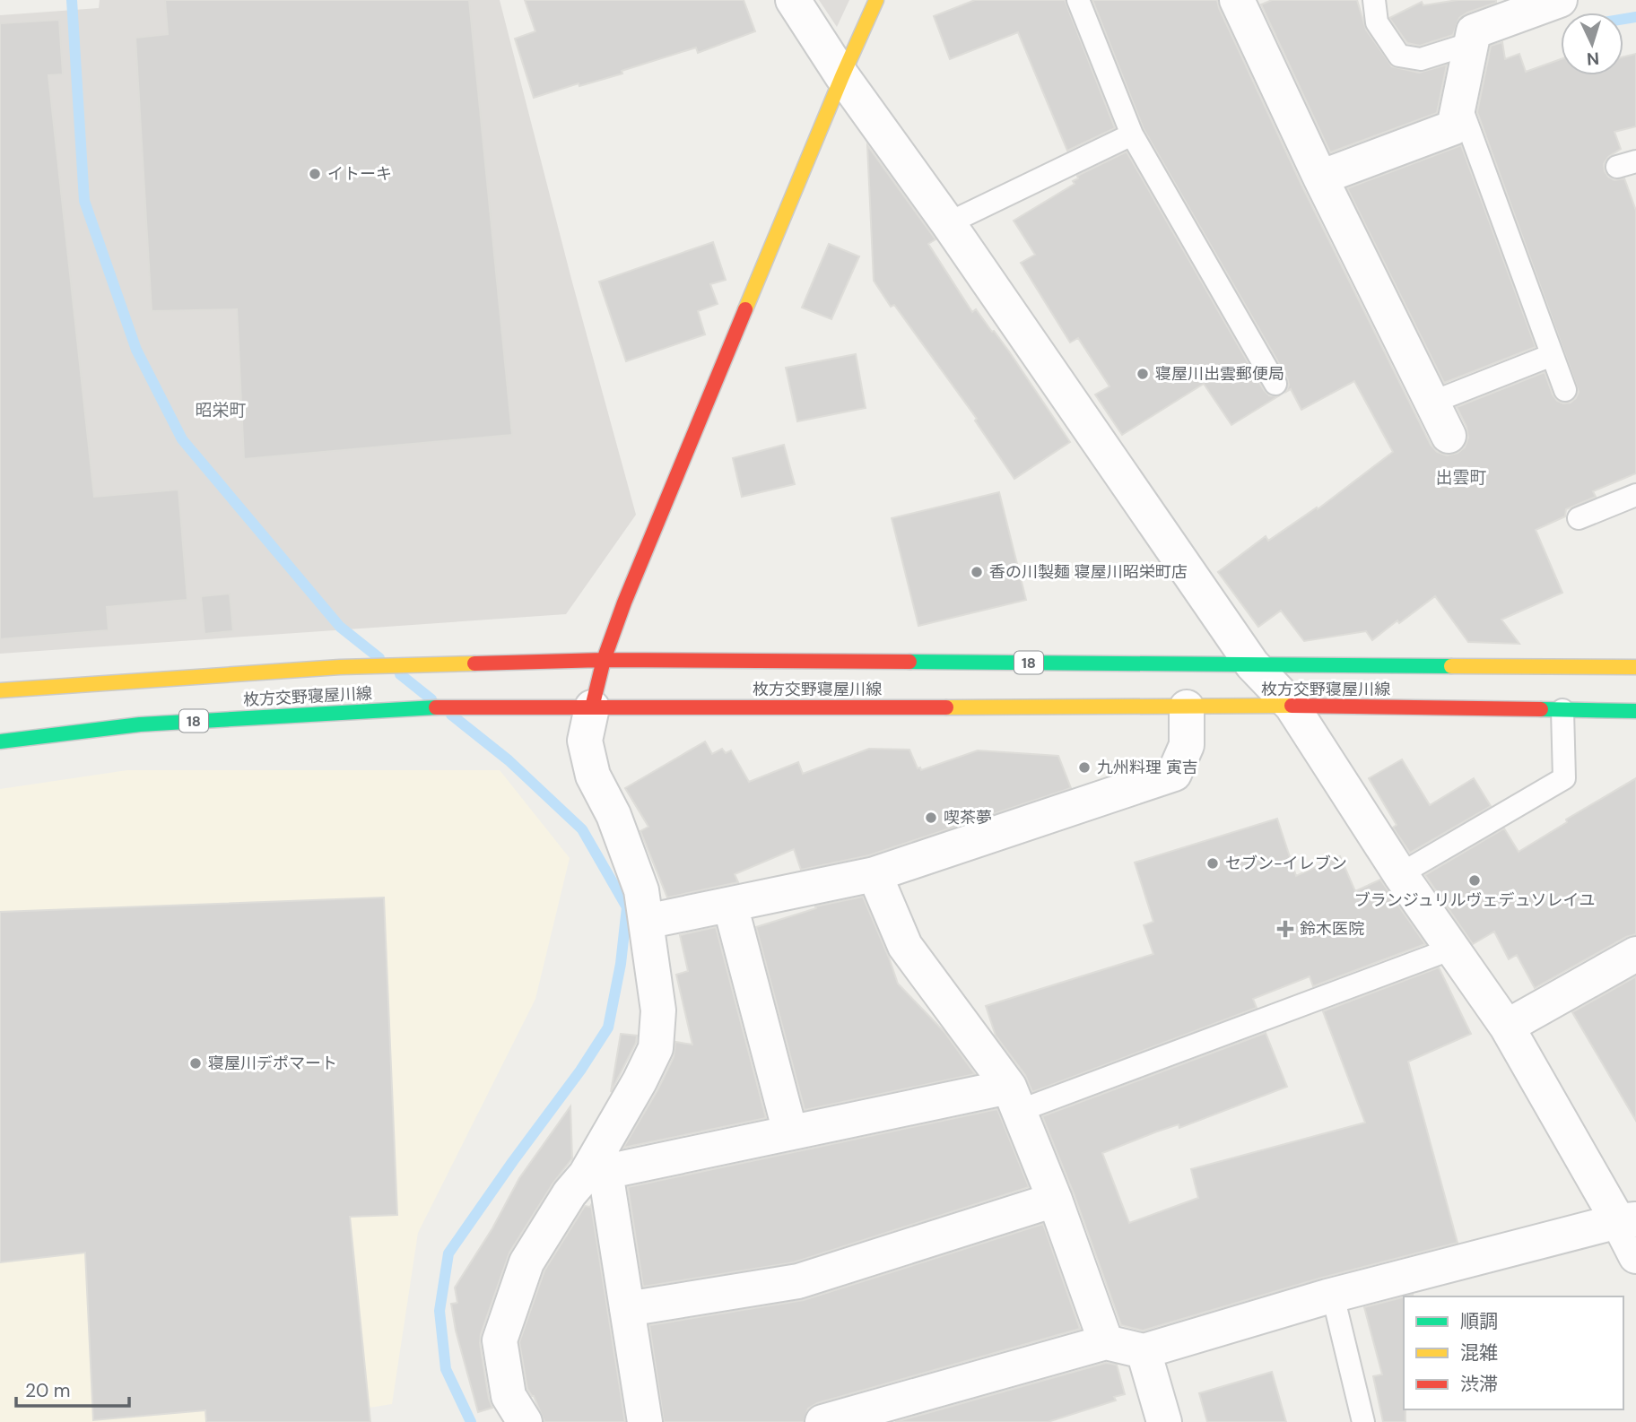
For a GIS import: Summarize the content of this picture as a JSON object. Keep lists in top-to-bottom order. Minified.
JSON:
{"streets":{"main road":["18","枚方交野寝屋川線"]},"districts":["昭栄町","出雲町"],"places":{"other":["イトーキ","寝屋川出雲郵便局","香の川製麺 寝屋川昭栄町店","九州料理 寅吉","喫茶夢","セブン-イレブン","ブランジュリルヴェデュソレイユ","寝屋川デポマート"],"health":["鈴木医院"]},"legend":["順調","混雑","渋滞"],"scale_bar":"20 m","north":"bottom"}
